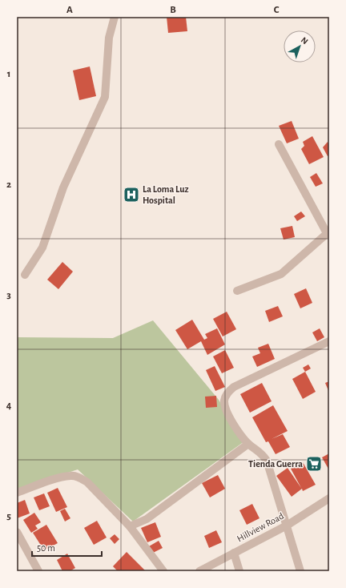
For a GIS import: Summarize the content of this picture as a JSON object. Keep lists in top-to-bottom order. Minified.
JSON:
{"streets":{"street":["Hillview Road"]},"places":{"hospital":["La Loma Luz Hospital"],"supermarket":["Tienda Guerra"]},"scale_bar":"50 m","north":"top right","grid":{"columns":["A","B","C"],"rows":["1","2","3","4","5"]}}
